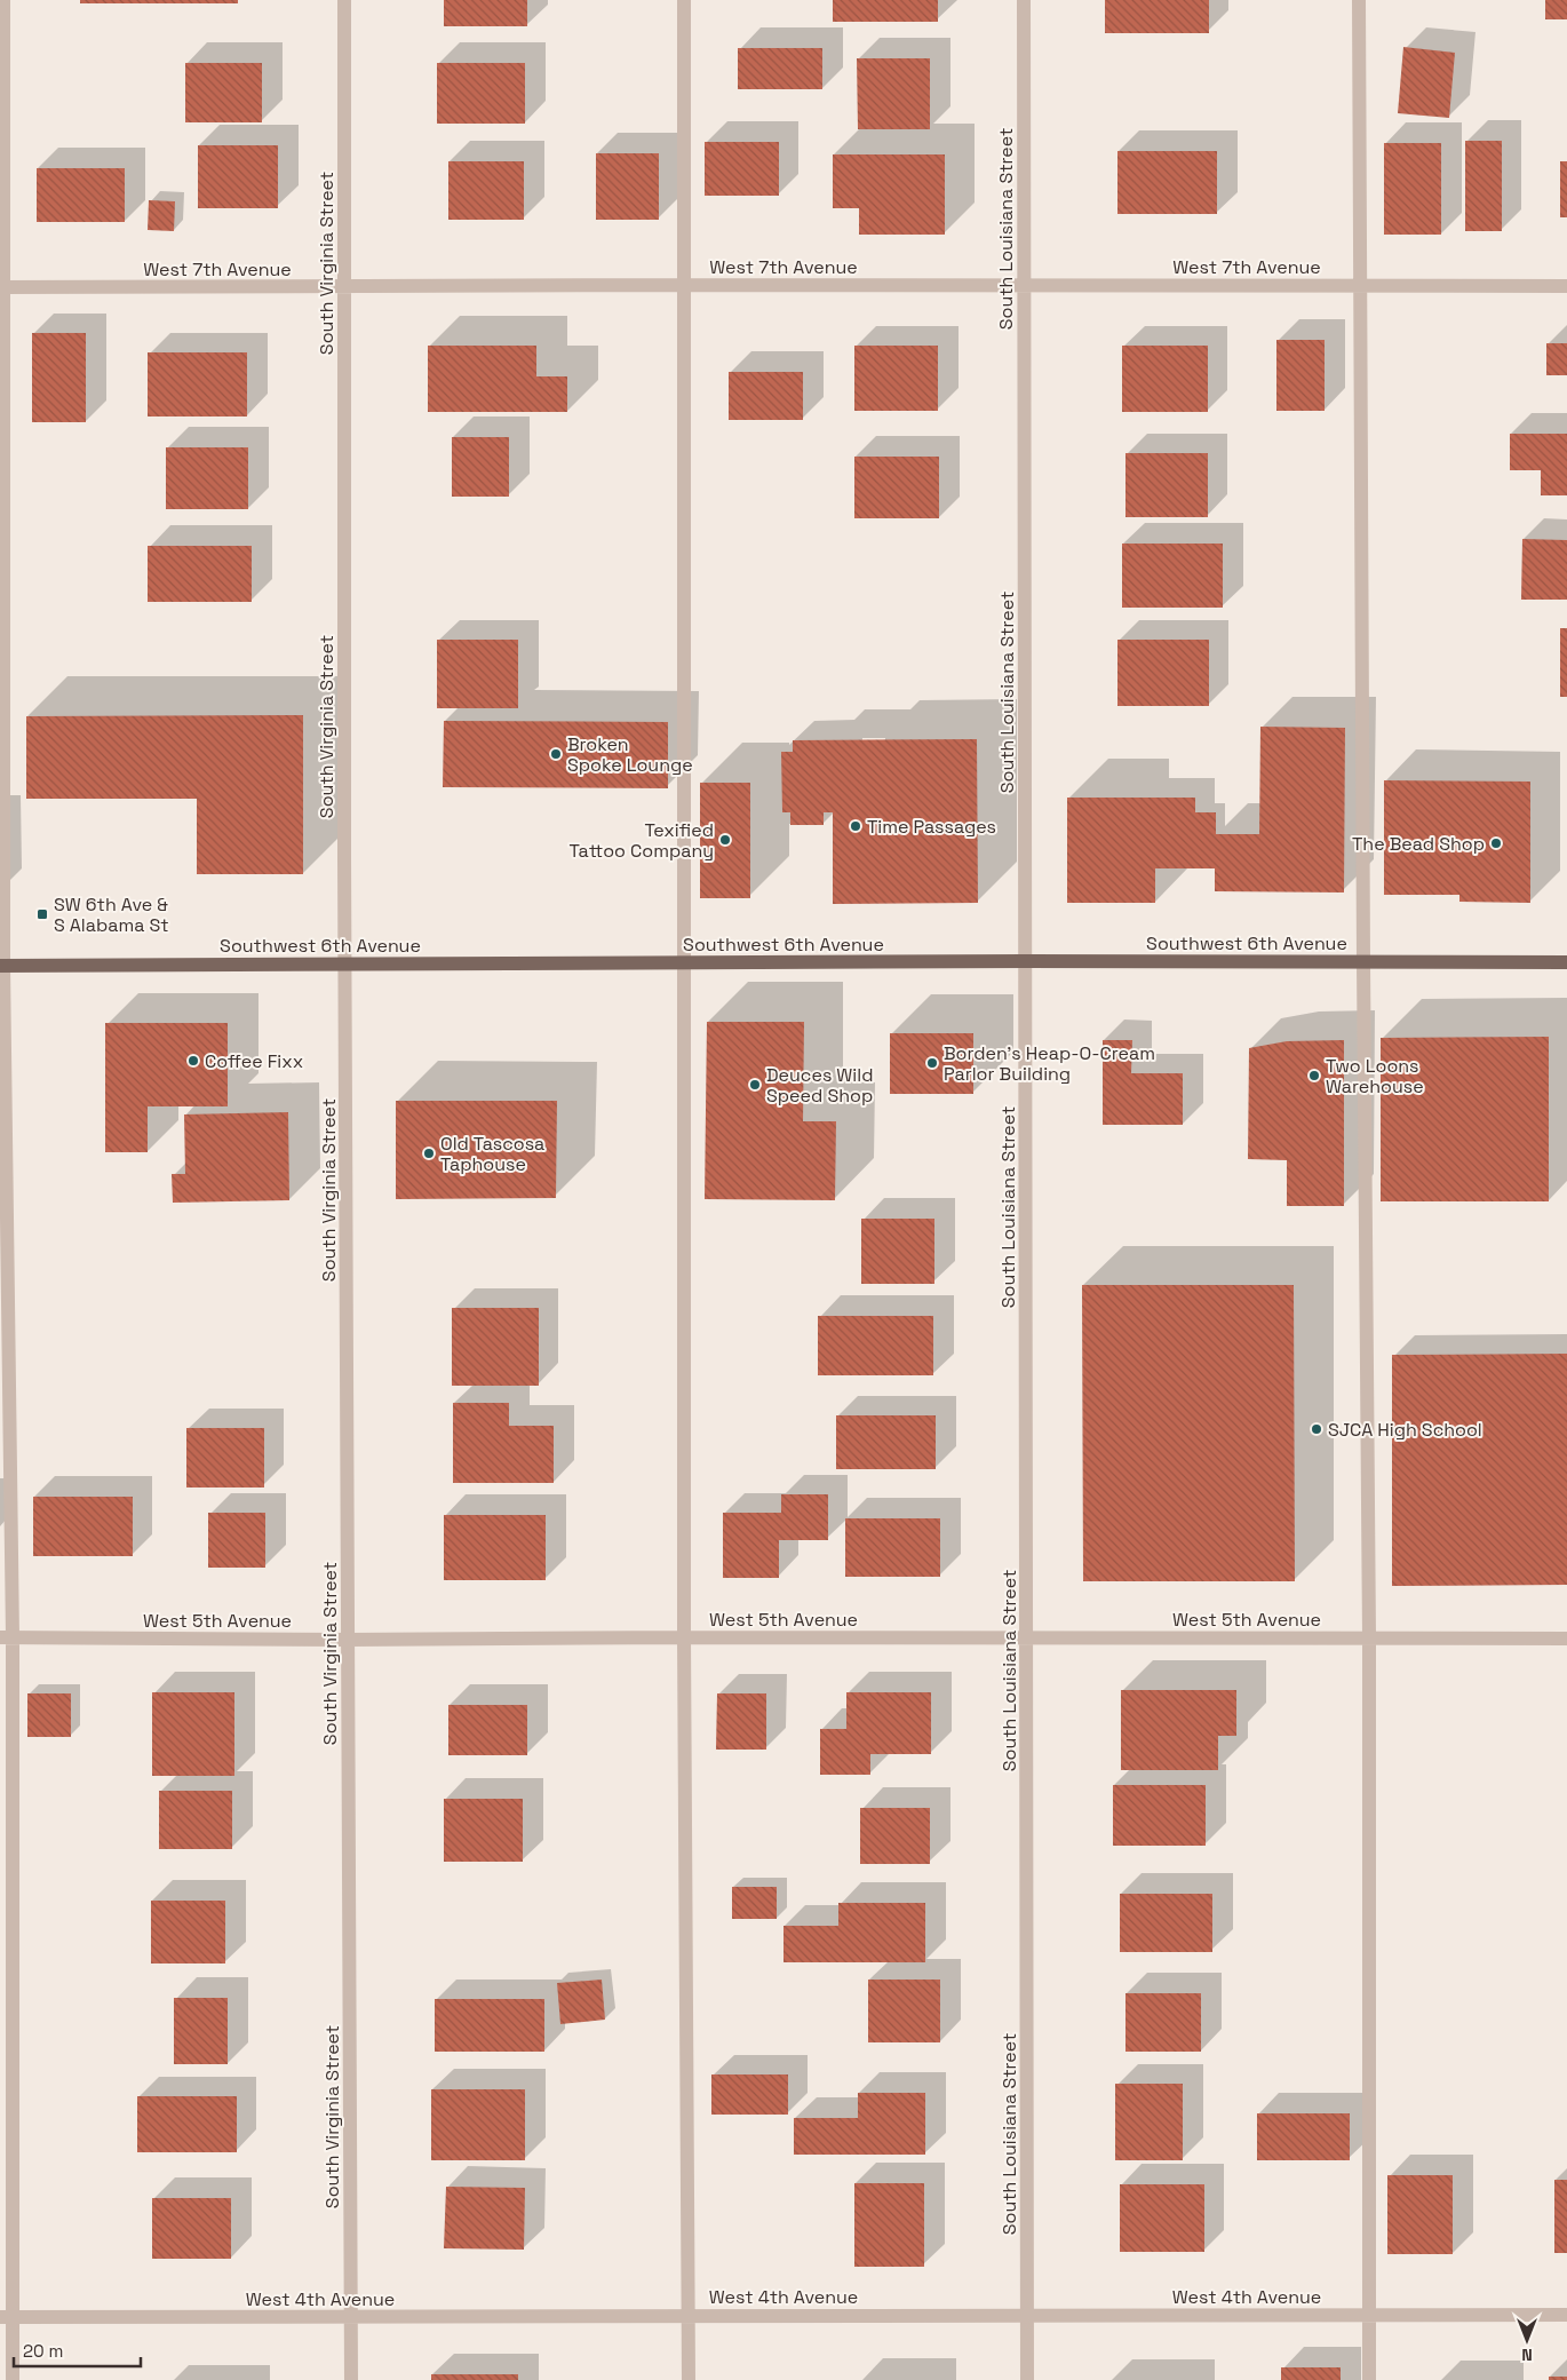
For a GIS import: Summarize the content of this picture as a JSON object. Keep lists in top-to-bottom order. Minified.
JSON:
{"streets":{"main road":["Southwest 6th Avenue"],"street":["South Louisiana Street","South Virginia Street","West 7th Avenue","West 5th Avenue","West 4th Avenue"]},"crossings":[["South Louisiana Street","West 7th Avenue"],["South Louisiana Street","Southwest 6th Avenue"],["South Louisiana Street","West 5th Avenue"],["South Louisiana Street","West 4th Avenue"],["South Virginia Street","West 7th Avenue"],["South Virginia Street","Southwest 6th Avenue"],["South Virginia Street","West 5th Avenue"],["South Virginia Street","West 4th Avenue"]],"places":{"other":["Broken Spoke Lounge","Time Passages","Texified Tattoo Company","The Bead Shop","Coffee Fixx","Borden's Heap-O-Cream Parlor Building","Two Loons Warehouse","Deuces Wild Speed Shop","Old Tascosa Taphouse","SJCA High School"],"transit":["SW 6th Ave & S Alabama St"]},"scale_bar":"20 m","north":"bottom"}
